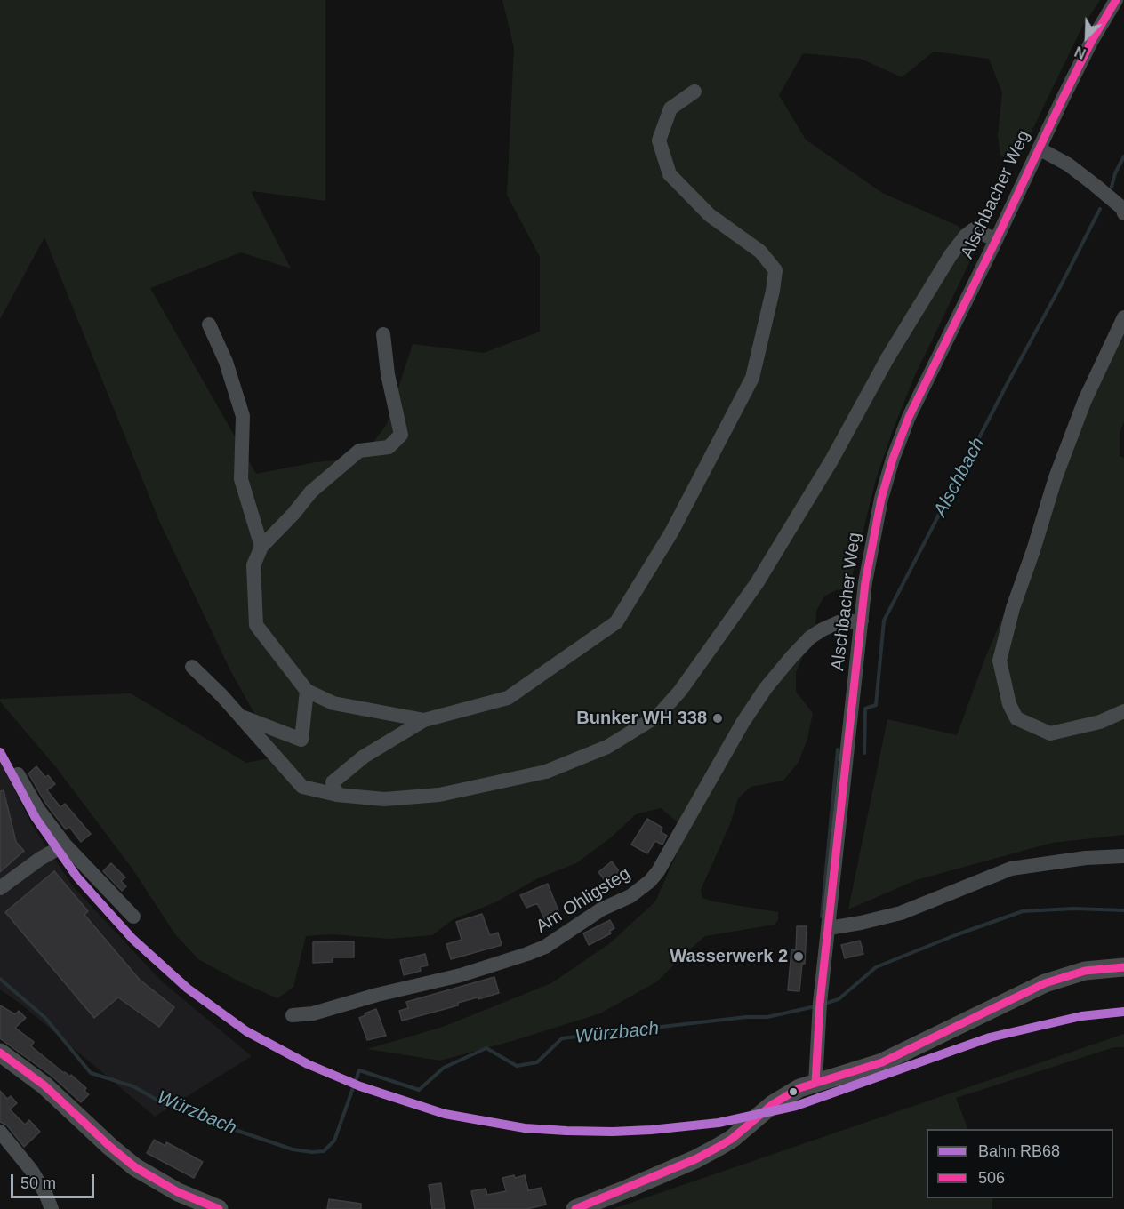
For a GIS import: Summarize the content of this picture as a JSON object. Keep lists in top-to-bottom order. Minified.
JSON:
{"streets":{"street":["Alschbacher Weg","Am Ohligsteg"]},"crossings":[["Alschbacher Weg","Am Ohligsteg"]],"water":["Alschbach","Würzbach"],"places":["Bunker WH 338","Wasserwerk 2"],"lines":["transit line 506","rail line RB68"],"legend":["Bahn RB68","506"],"scale_bar":"50 m","north":"bottom left"}
